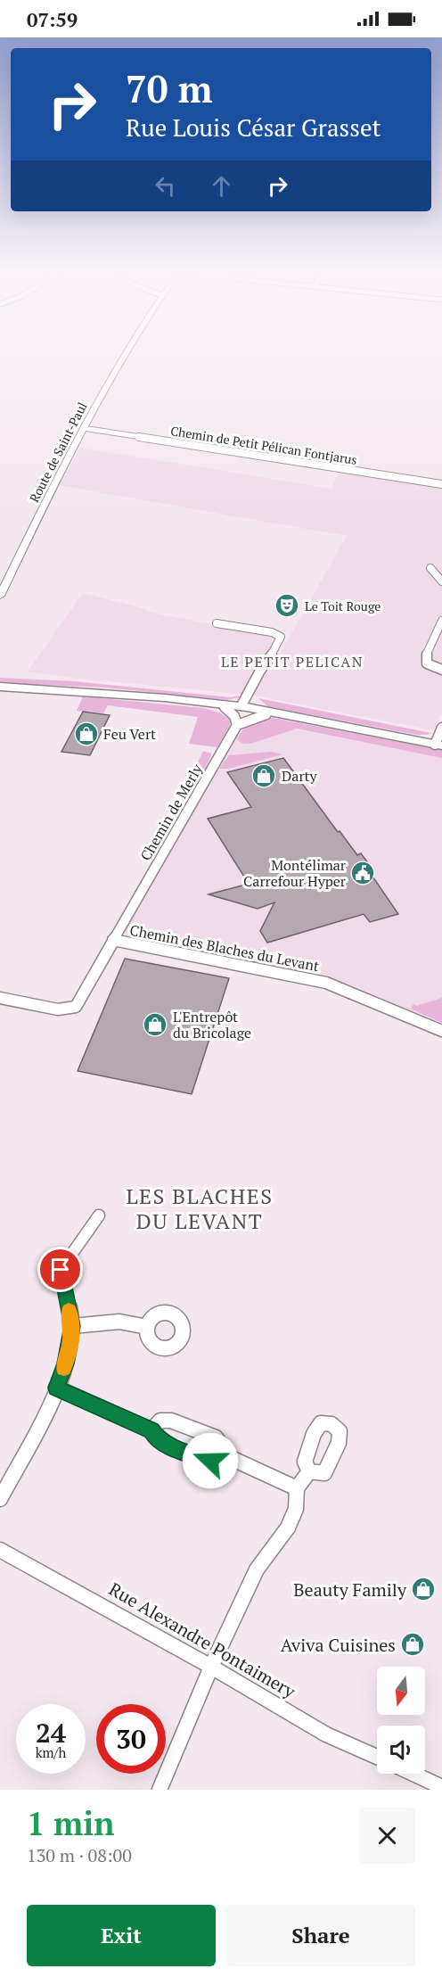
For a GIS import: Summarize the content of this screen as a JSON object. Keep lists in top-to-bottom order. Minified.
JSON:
{"streets":{"street":["Chemin de Petit Pélican Fontjarus","Route de Saint-Paul","Chemin de Merly","Chemin des Blaches du Levant","Rue Alexandre Pontaimery"]},"crossings":[["Chemin de Petit Pélican Fontjarus","Route de Saint-Paul"],["Chemin de Merly","Chemin des Blaches du Levant"]],"districts":["LE PETIT PELICAN","LES BLACHES DU LEVANT"],"places":{"theatre":["Le Toit Rouge"],"shop":["Feu Vert","Darty","L'Entrepôt du Bricolage","Beauty Family","Aviva Cuisines"],"public building":["Montélimar Carrefour Hyper"]},"north":"bottom","page":{"status":"07:59","turn":["70 m","Rue Louis César Grasset"],"speed":"24 km/h","limit":"30","heading":["1 min","130 m · 08:00"],"buttons":["Exit","Share"]}}
